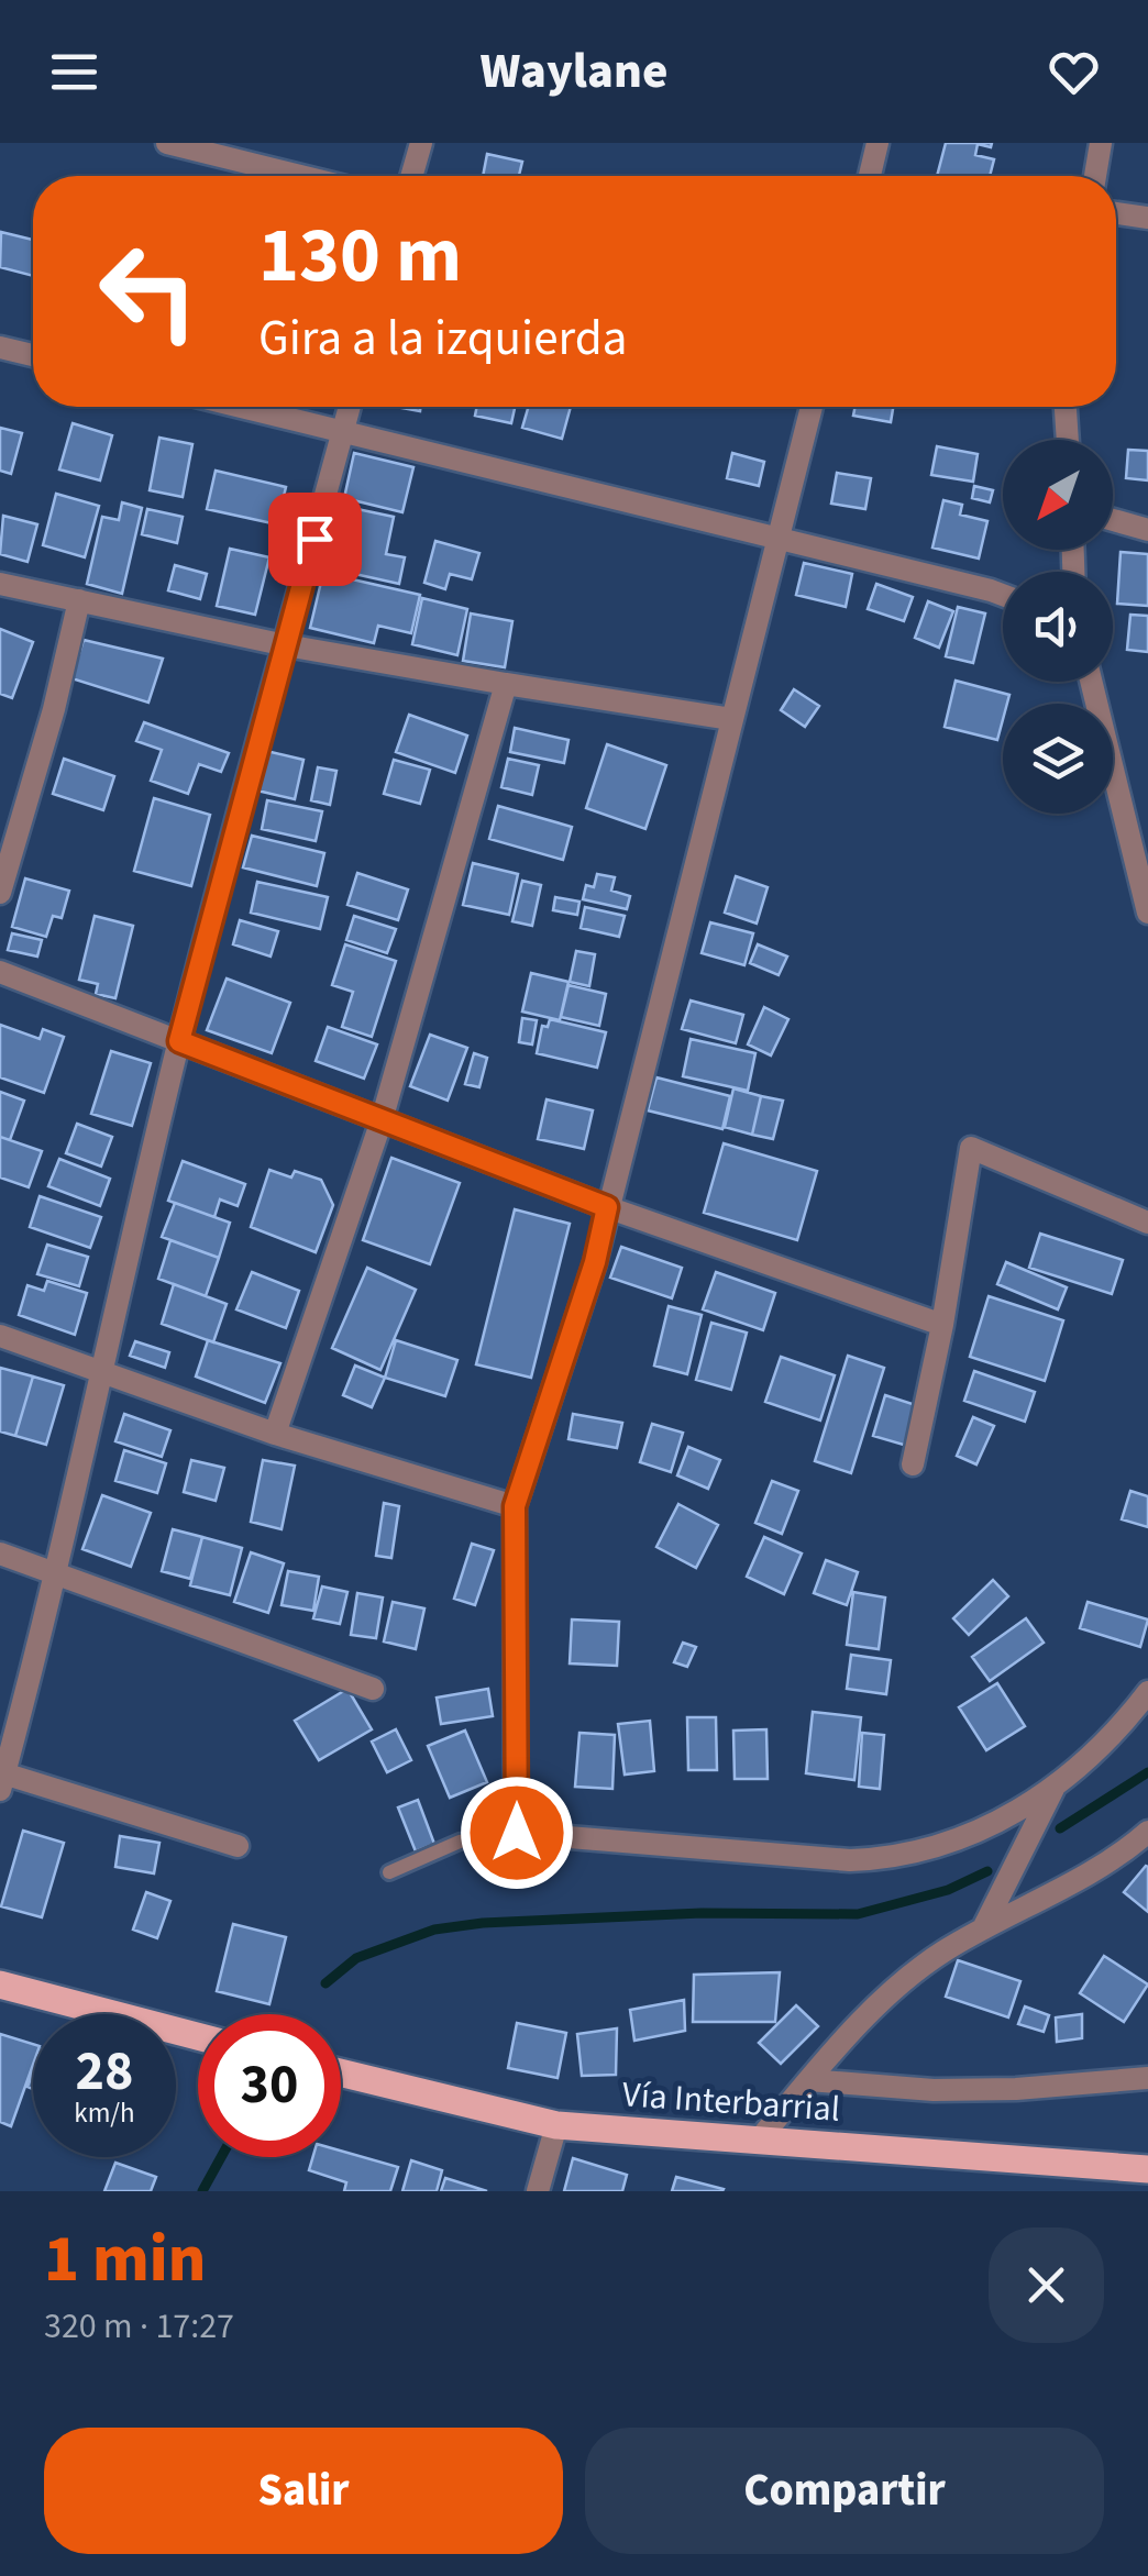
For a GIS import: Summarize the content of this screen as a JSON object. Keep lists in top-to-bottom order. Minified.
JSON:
{"streets":{"main road":["Vía Interbarrial"]},"north":"bottom left","page":{"header":"Waylane","turn":["130 m","Gira a la izquierda"],"speed":"28 km/h","limit":"30","heading":["1 min","320 m · 17:27"],"buttons":["Salir","Compartir"]}}
